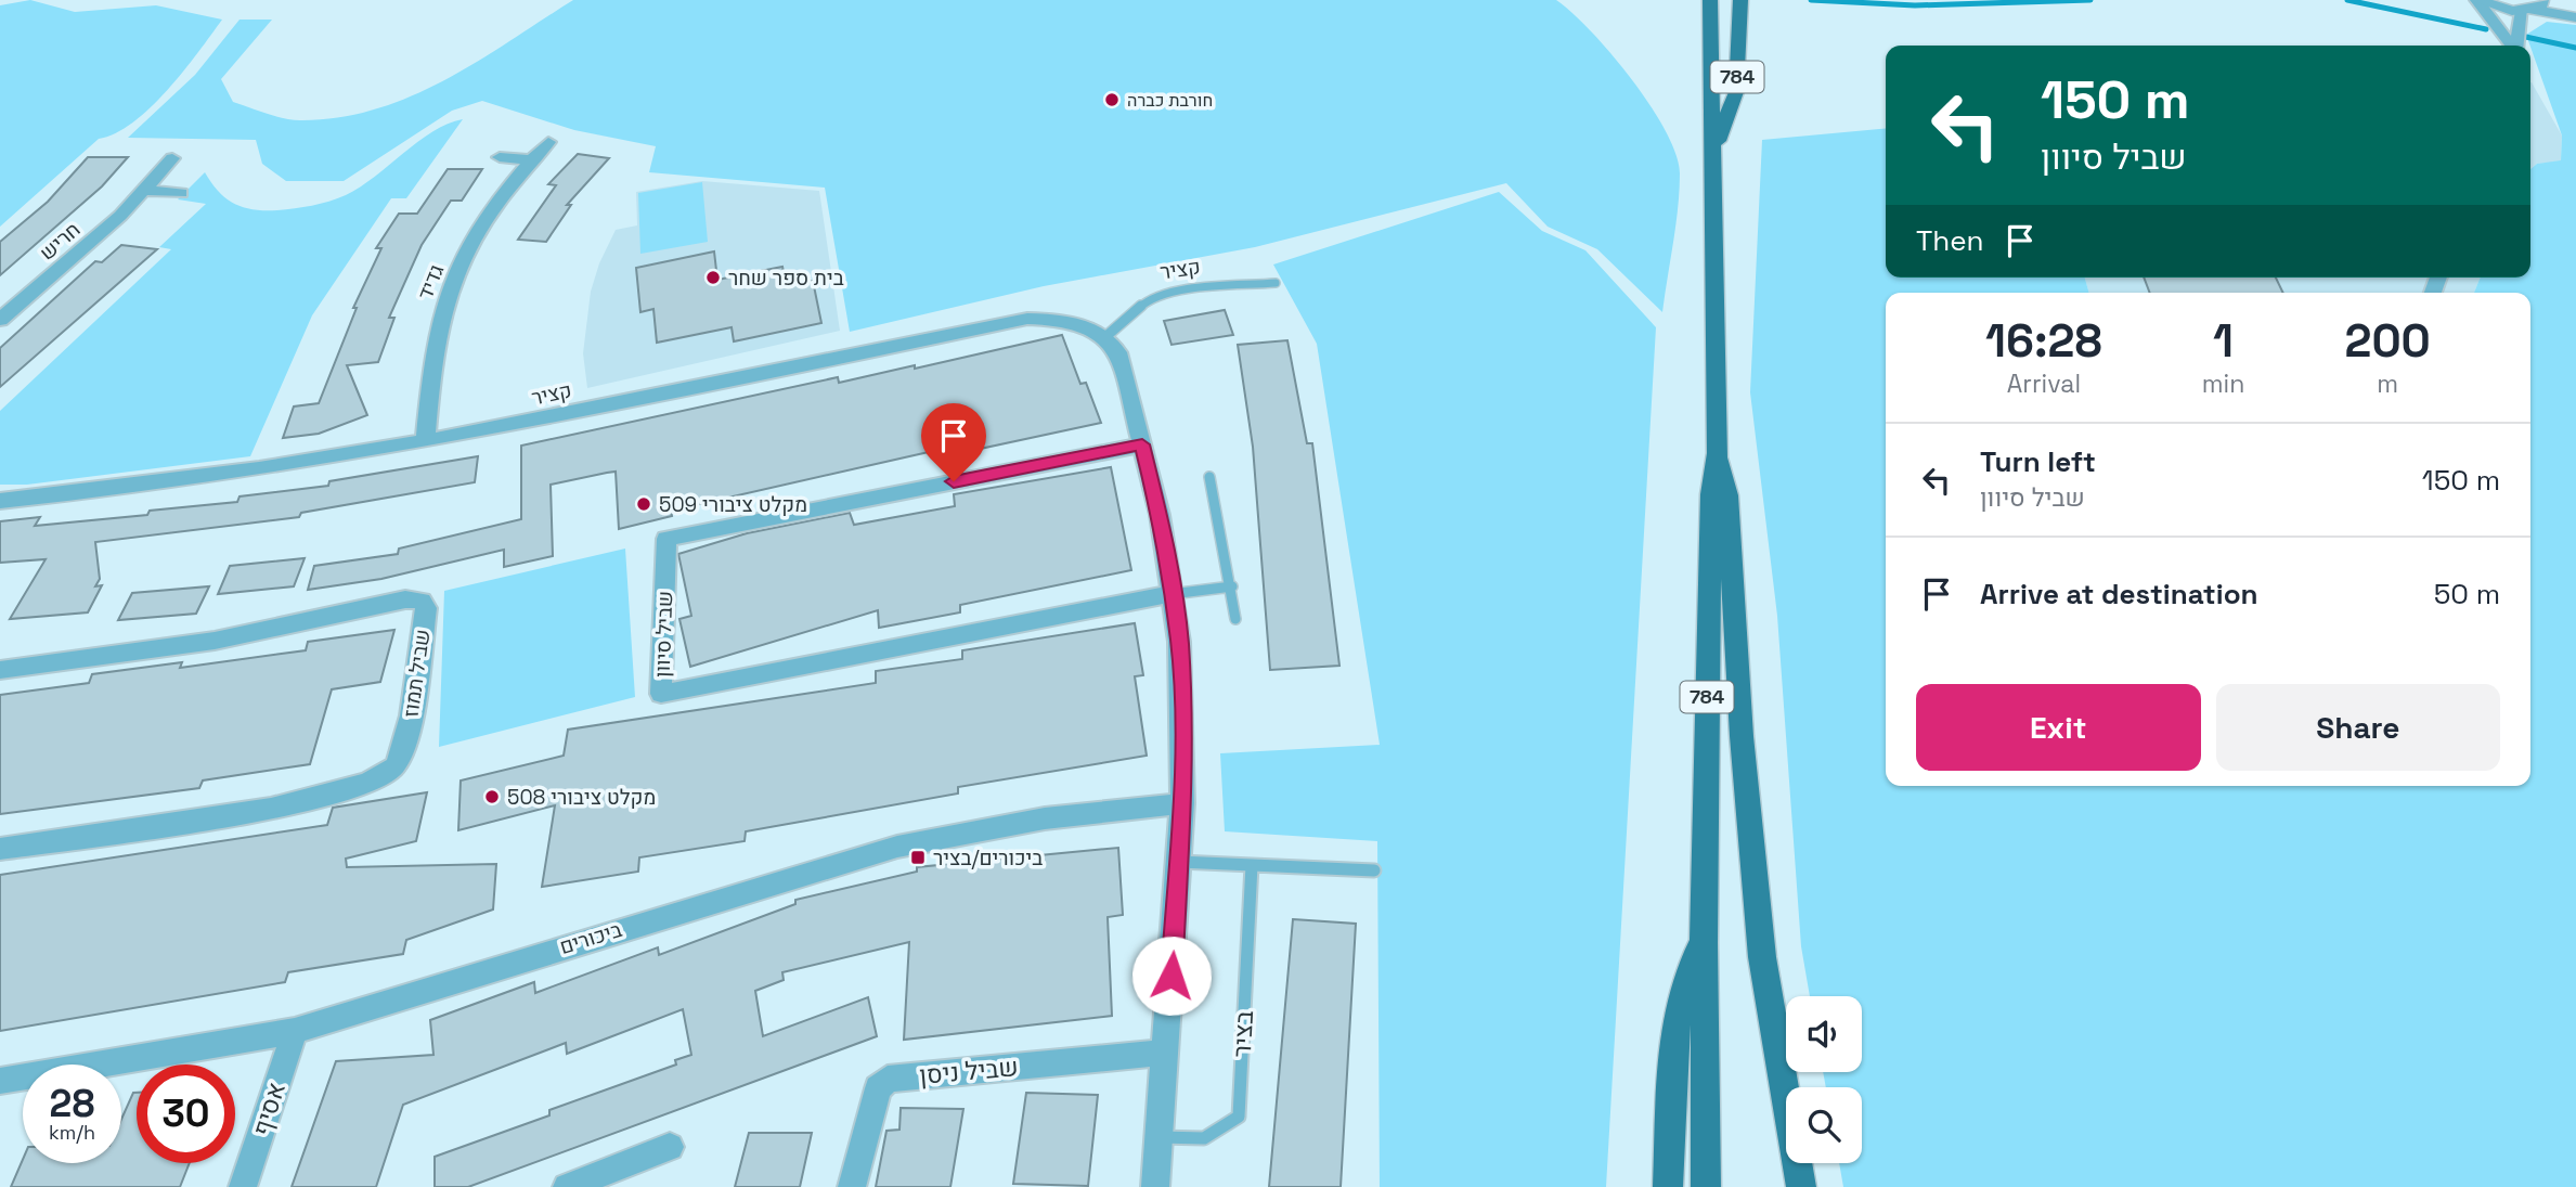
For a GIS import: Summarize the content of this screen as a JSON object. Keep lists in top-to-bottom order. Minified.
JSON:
{"streets":{"main road":["784"],"street":["חריש","קציר","גדיד","שביל סיוון","שביל תמוז","ביכורים","שביל ניסן","אסיף"],"lane":["בציר"]},"crossings":[["קציר","גדיד"],["ביכורים","אסיף"]],"places":{"other":["חורבת כברה","בית ספר שחר","מקלט ציבורי 509","מקלט ציבורי 508"],"transit":["ביכורים/בציר"]},"page":{"turn":["150 m","שביל סיוון"],"then":"Then","eta":["16:28","Arrival","1","min","200","m"],"list":[{"name":"Turn left","note":"שביל סיוון","value":"150 m"},{"name":"Arrive at destination","value":"50 m"}],"buttons":["Exit","Share"],"speed":"28 km/h","limit":"30"}}
